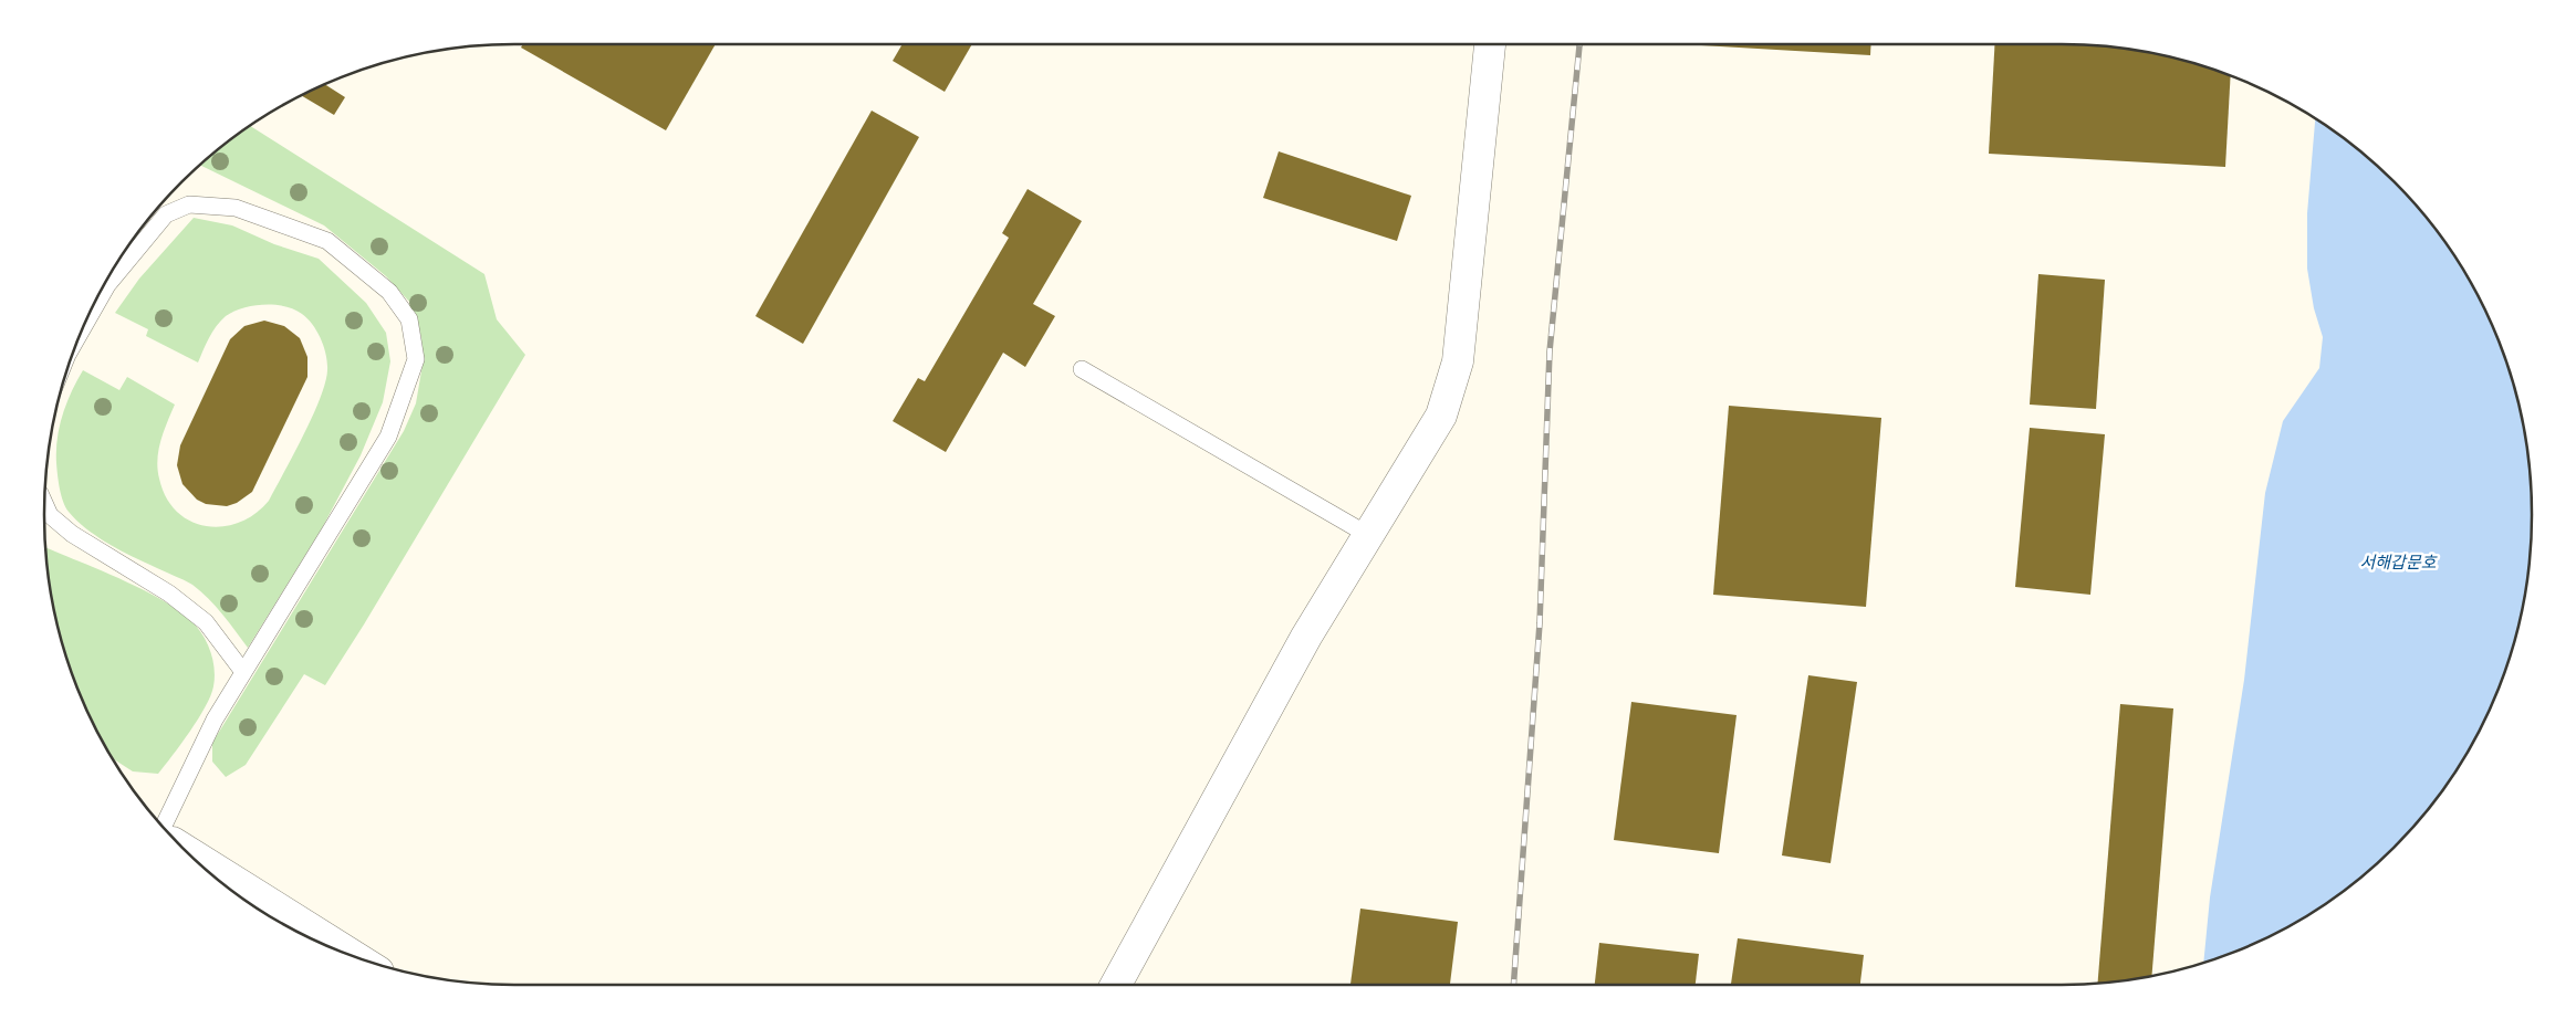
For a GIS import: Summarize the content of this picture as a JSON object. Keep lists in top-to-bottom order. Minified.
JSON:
{"water":["서해갑문호"]}
